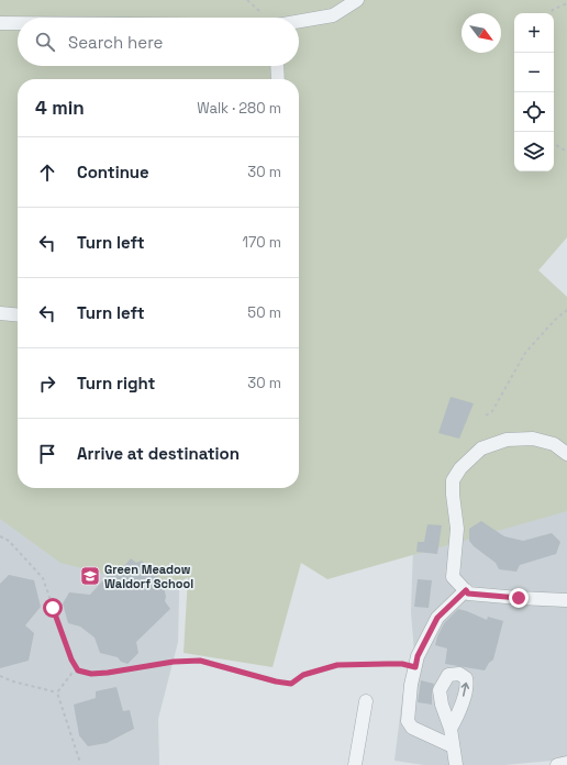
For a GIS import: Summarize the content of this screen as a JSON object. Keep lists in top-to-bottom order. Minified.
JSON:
{"places":{"school or university":["Green Meadow Waldorf School"]},"north":"bottom right","page":{"map_buttons":["+","−"],"search":"Search here","heading":["4 min","Walk · 280 m"],"list":[["Continue","30 m"],["Turn left","170 m"],["Turn left","50 m"],["Turn right","30 m"],"Arrive at destination"]}}
